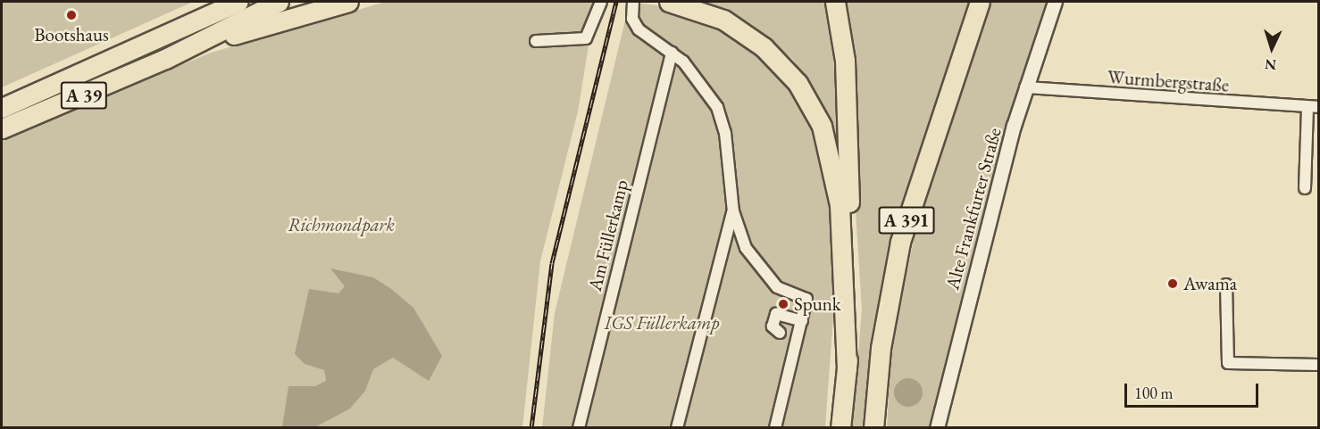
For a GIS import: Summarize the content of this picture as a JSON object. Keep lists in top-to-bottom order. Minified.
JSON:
{"streets":{"highway":["A 39","A 391"],"street":["Wurmbergstraße","Alte Frankfurter Straße","Am Füllerkamp"]},"crossings":[["Wurmbergstraße","Alte Frankfurter Straße"]],"parks":["Richmondpark","IGS Füllerkamp"],"places":["Bootshaus","Awama","Spunk"],"scale_bar":"100 m","north":"bottom"}
